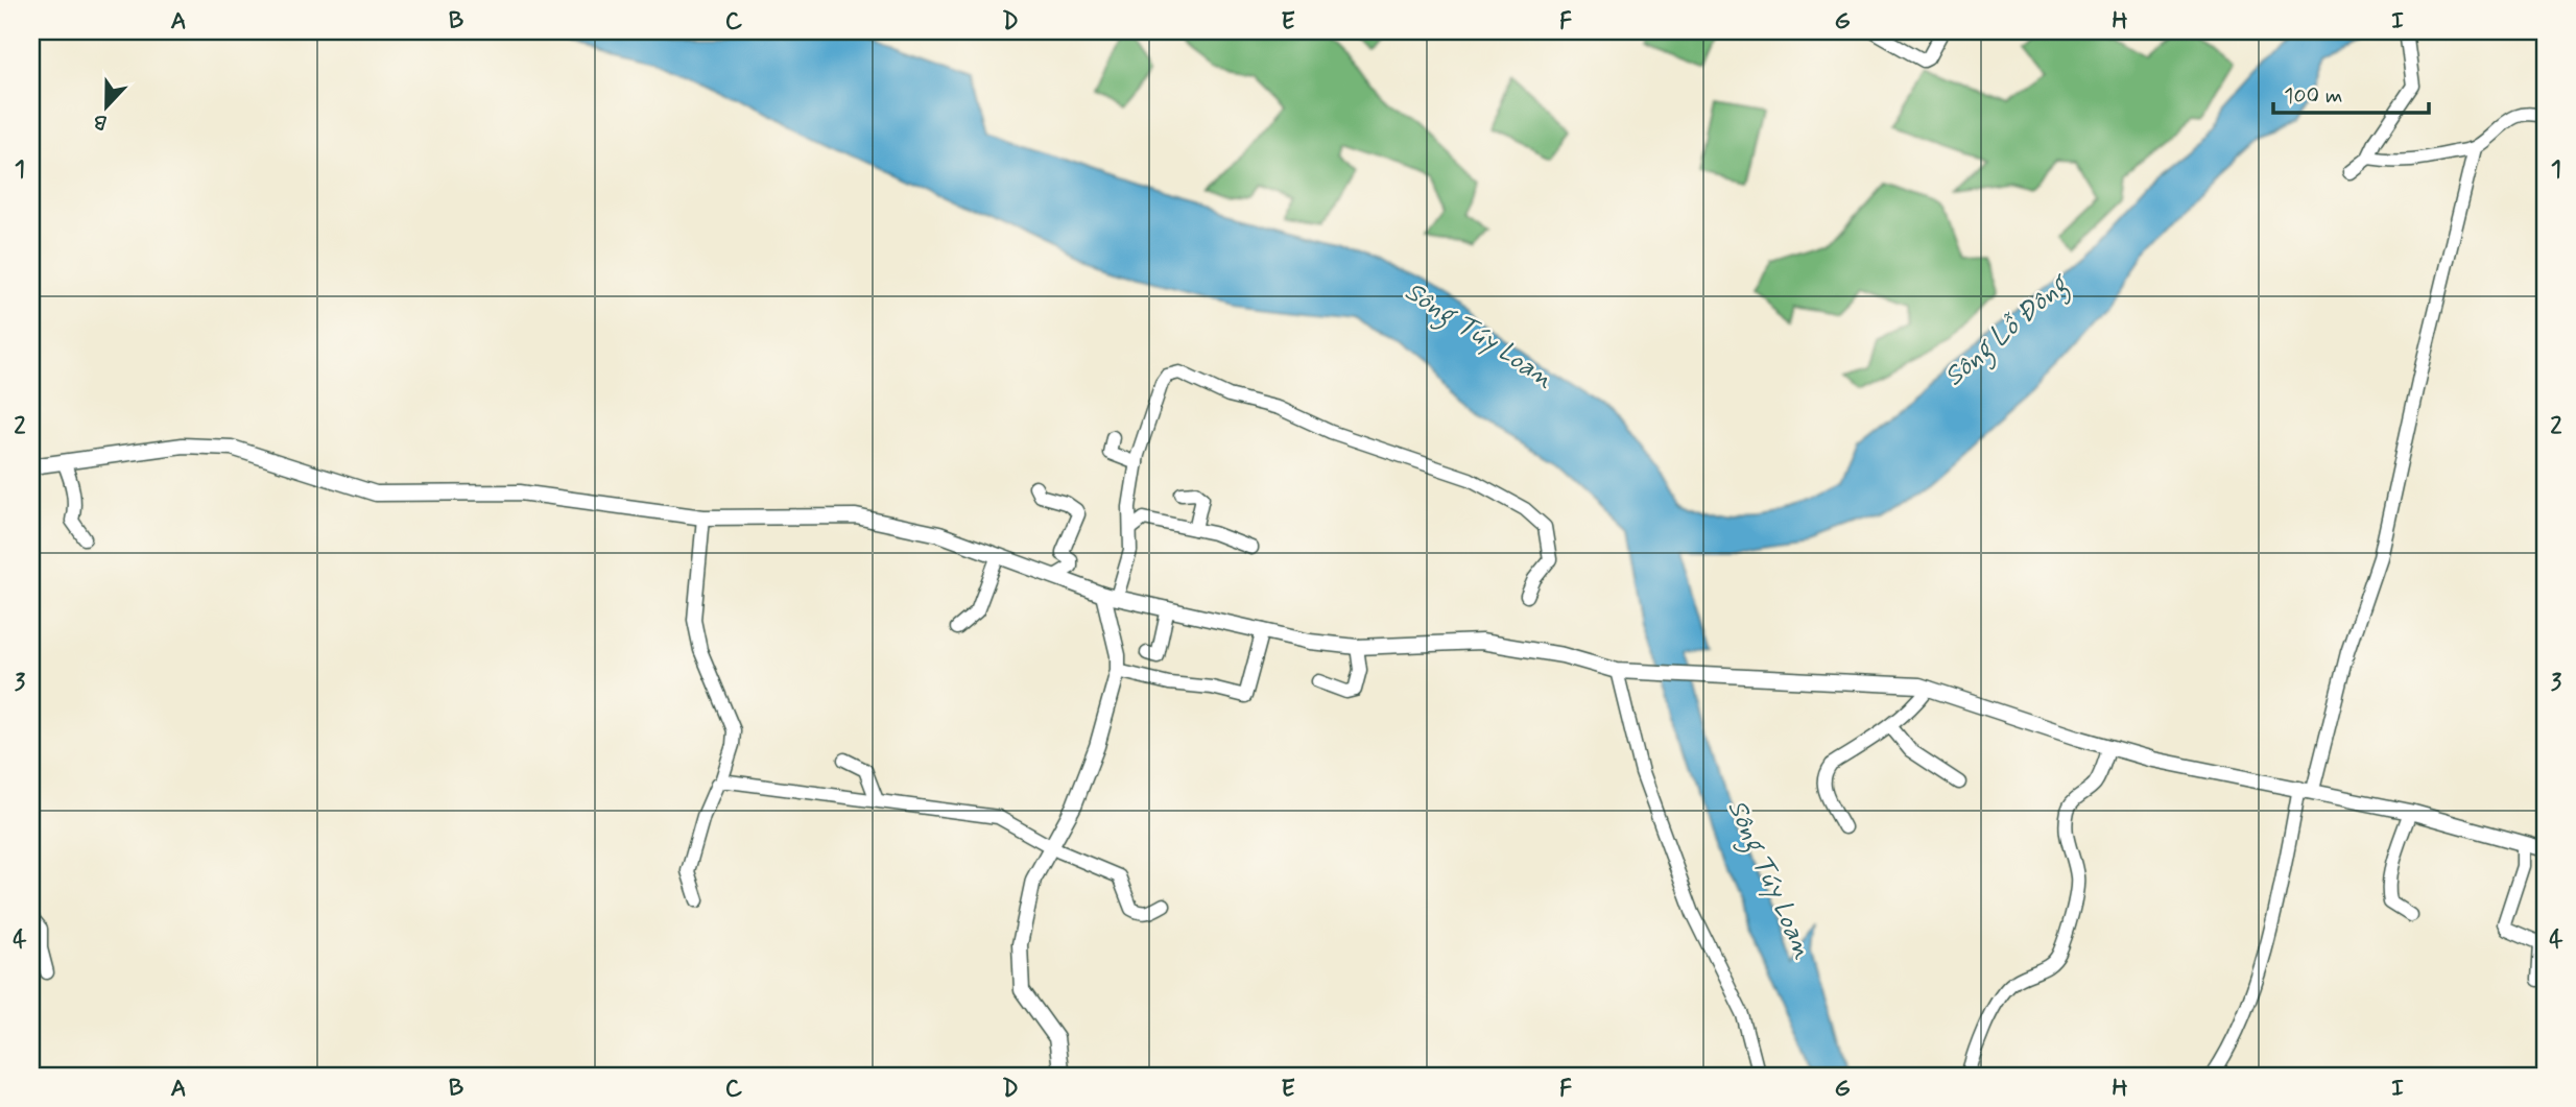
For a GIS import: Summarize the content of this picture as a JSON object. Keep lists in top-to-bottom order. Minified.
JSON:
{"water":["Sông Lỗ Đông","Sông Túy Loan"],"scale_bar":"100 m","north":"bottom","grid":{"columns":["A","B","C","D","E","F","G","H","I"],"rows":["1","2","3","4"]}}
